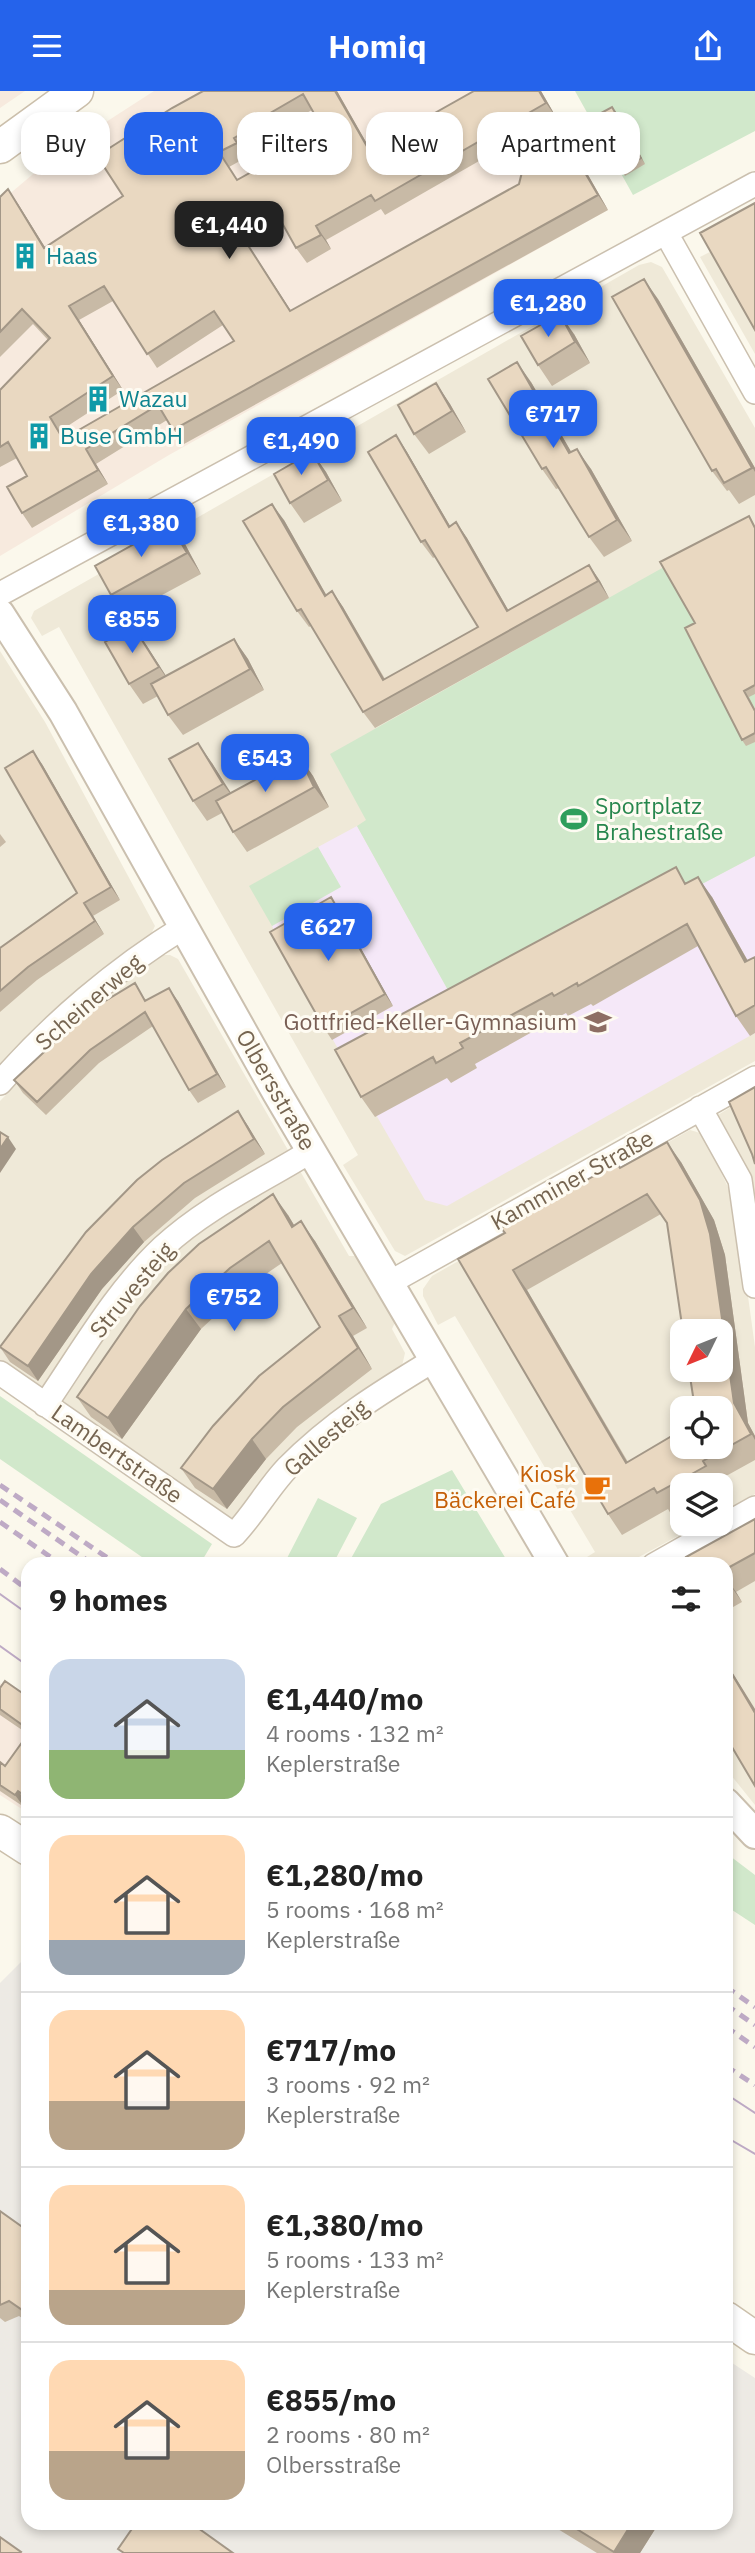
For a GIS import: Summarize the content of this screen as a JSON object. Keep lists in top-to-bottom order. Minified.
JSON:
{"streets":{"street":["Scheinerweg","Olbersstraße","Kamminer Straße","Struvesteig","Gallesteig","Lambertstraße"]},"crossings":[["Scheinerweg","Olbersstraße"],["Olbersstraße","Kamminer Straße"],["Olbersstraße","Struvesteig"],["Olbersstraße","Gallesteig"],["Struvesteig","Lambertstraße"],["Gallesteig","Lambertstraße"]],"places":{"building":["Haas","Wazau","Buse GmbH"],"sports":["Sportplatz Brahestraße"],"school or university":["Gottfried-Keller-Gymnasium"],"cafe":["Kiosk Bäckerei Café"]},"north":"bottom left","page":{"header":"Homiq","chip":["Buy","Rent","Filters","New","Apartment"],"price":["€1,440","€1,280","€717","€1,490","€1,380","€855","€543","€627","€752"],"heading":"9 homes","list":[{"name":"€1,440/mo","note":"4 rooms · 132 m² · Keplerstraße"},{"name":"€1,280/mo","note":"5 rooms · 168 m² · Keplerstraße"},{"name":"€717/mo","note":"3 rooms · 92 m² · Keplerstraße"},{"name":"€1,380/mo","note":"5 rooms · 133 m² · Keplerstraße"},{"name":"€855/mo","note":"2 rooms · 80 m² · Olbersstraße"}]}}
